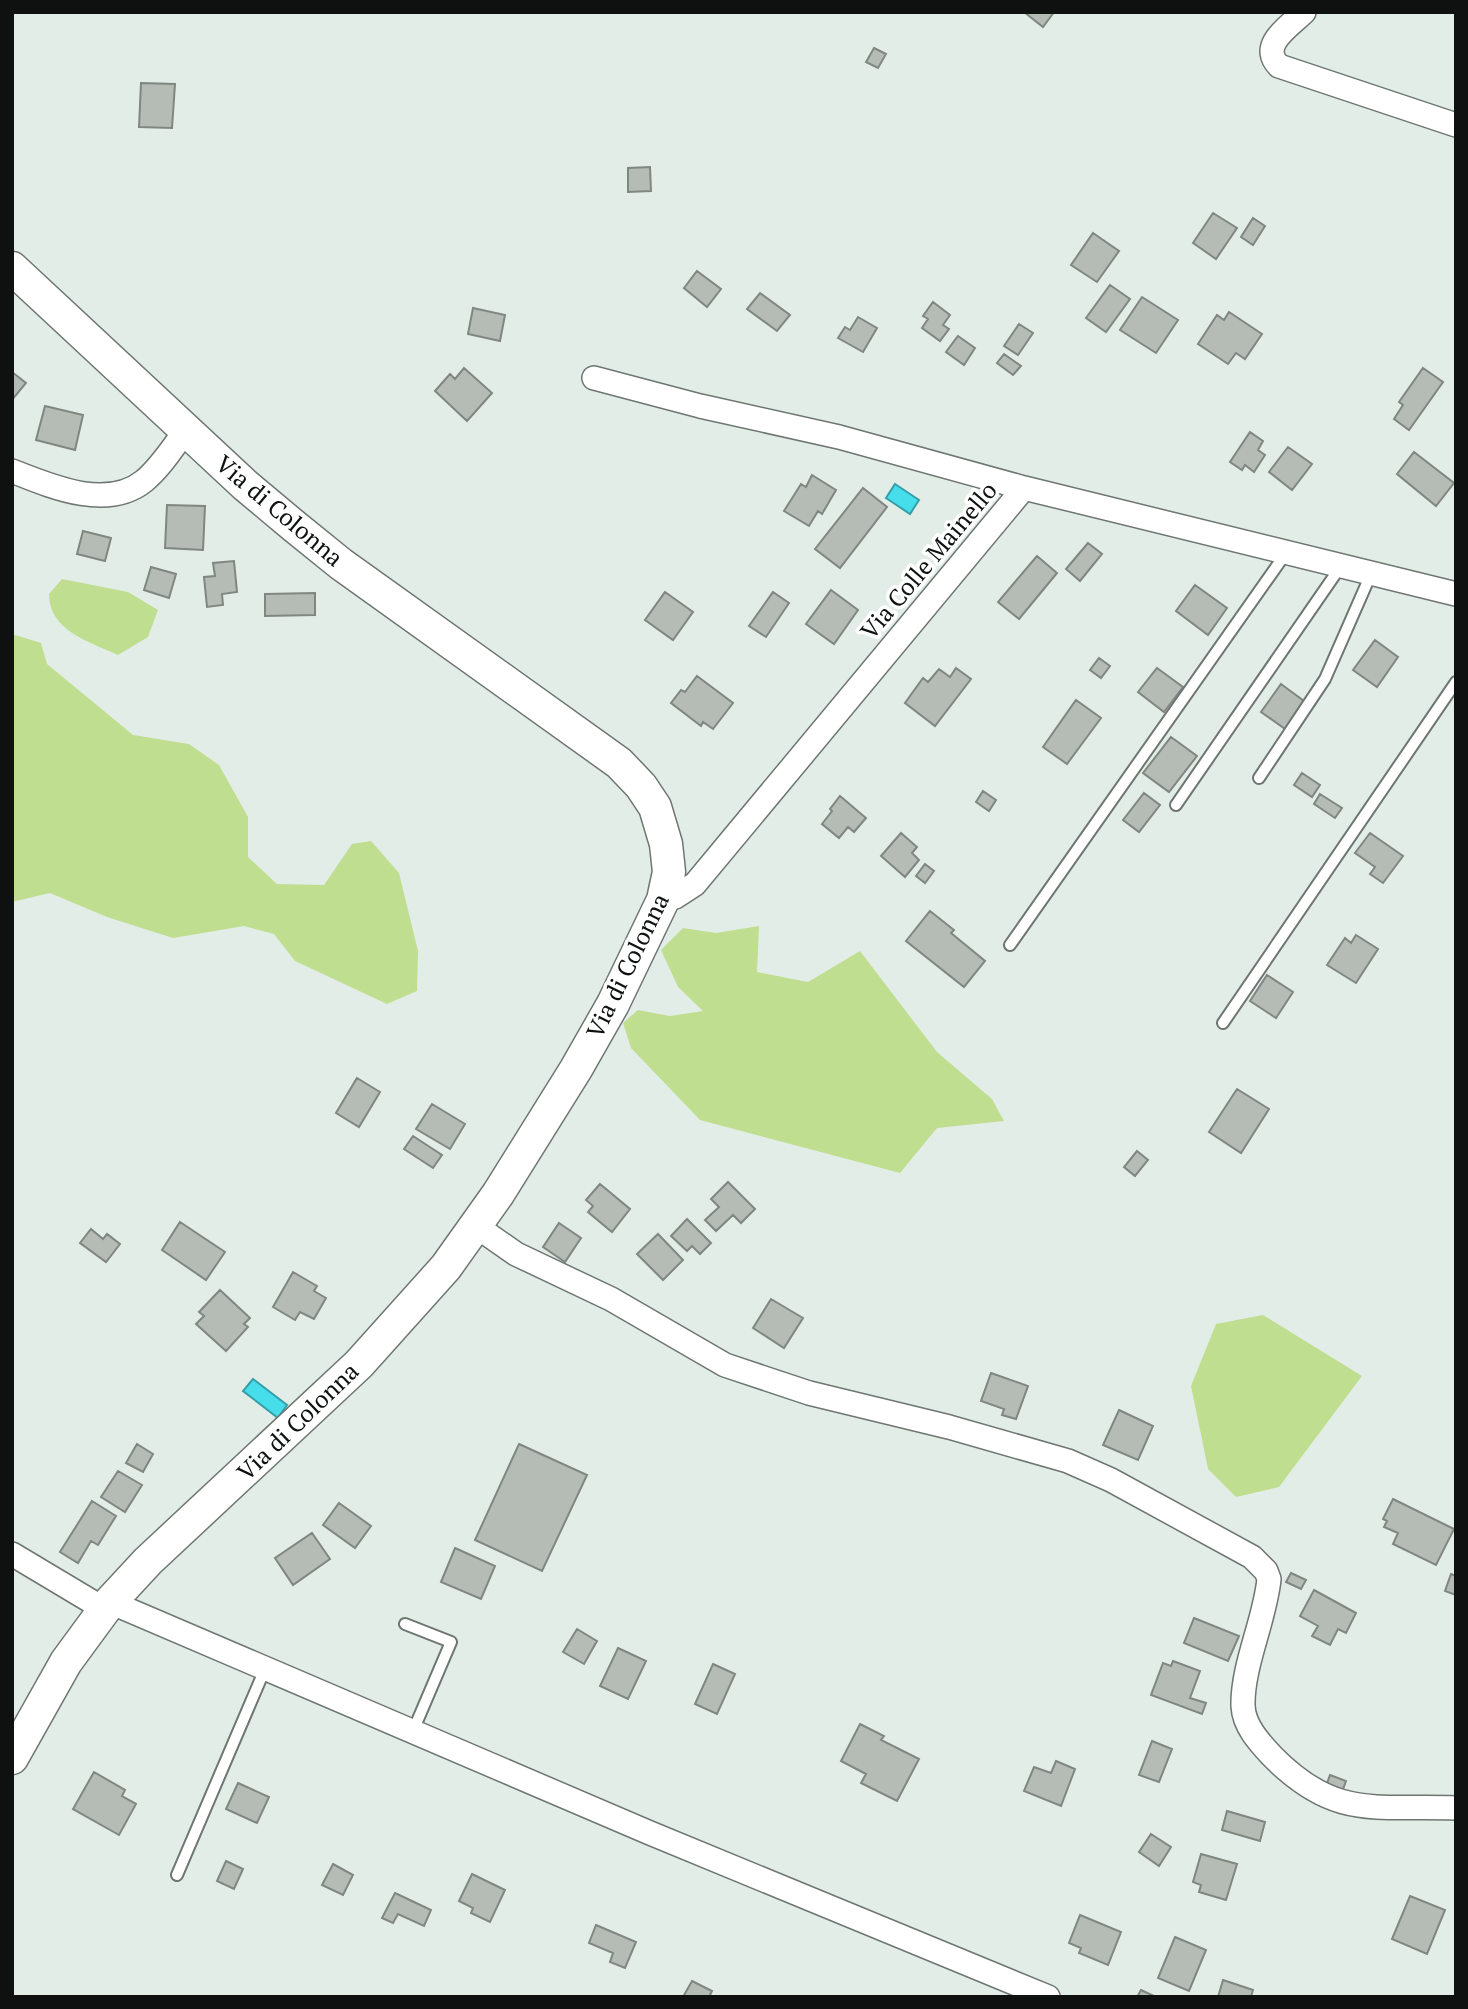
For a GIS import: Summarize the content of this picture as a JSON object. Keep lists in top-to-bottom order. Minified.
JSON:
{"streets":{"street":["Via di Colonna","Via Colle Mainello"]},"crossings":[["Via di Colonna","Via Colle Mainello"]]}
